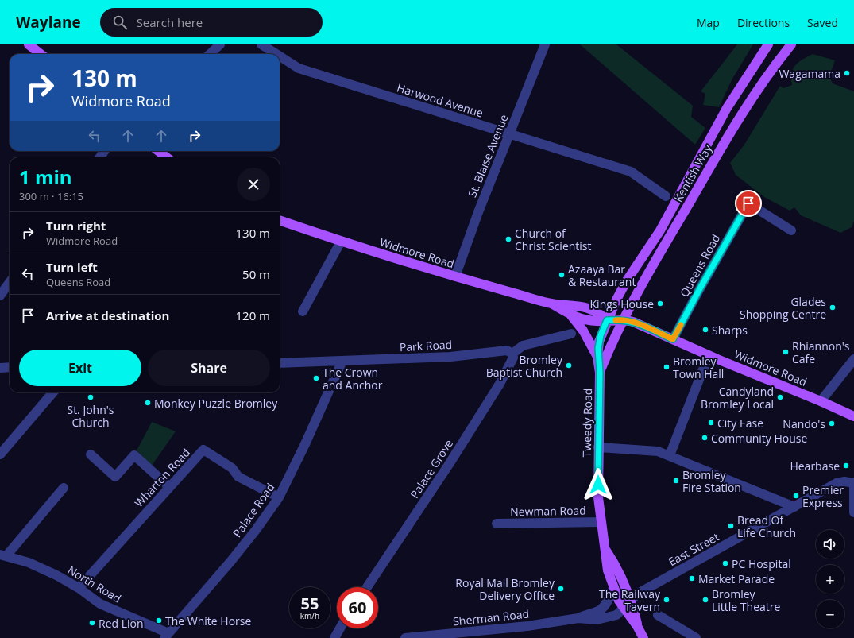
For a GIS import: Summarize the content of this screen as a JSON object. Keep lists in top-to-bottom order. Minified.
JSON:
{"streets":{"main road":["Kentish Way","Widmore Road","Tweedy Road"],"street":["Harwood Avenue","St. Blaise Avenue","Queens Road","Park Road","Palace Grove","Wharton Road","Palace Road","Newman Road","East Street","North Road","Sherman Road"]},"crossings":[["Harwood Avenue","St. Blaise Avenue"],["St. Blaise Avenue","Widmore Road"],["Kentish Way","Widmore Road"],["Kentish Way","Tweedy Road"],["Widmore Road","Queens Road"],["Widmore Road","Tweedy Road"],["Park Road","Palace Grove"],["Park Road","Palace Road"],["Tweedy Road","Newman Road"],["Tweedy Road","East Street"],["Tweedy Road","Sherman Road"],["Wharton Road","Palace Road"],["Wharton Road","North Road"],["Palace Road","North Road"]],"places":["Wagamama","Church of Christ Scientist","Azaaya Bar & Restaurant","Kings House","Glades Shopping Centre","Sharps","Rhiannon's Cafe","Bromley Baptist Church","Bromley Town Hall","The Crown and Anchor","St. John's Church","Candyland Bromley Local","Monkey Puzzle Bromley","City Ease","Nando's","Community House","Hearbase","Bromley Fire Station","Premier Express","Bread Of Life Church","PC Hospital","Market Parade","Royal Mail Bromley Delivery Office","The Railway Tavern","Bromley Little Theatre","The White Horse","Red Lion"],"page":{"header":"Waylane","search":"Search here","nav":["Map","Directions","Saved"],"turn":["130 m","Widmore Road"],"heading":["1 min","300 m · 16:15"],"list":[{"name":"Turn right","note":"Widmore Road","value":"130 m"},{"name":"Turn left","note":"Queens Road","value":"50 m"},{"name":"Arrive at destination","value":"120 m"}],"buttons":["Exit","Share"],"map_buttons":["+","−"],"speed":"55 km/h","limit":"60"}}
